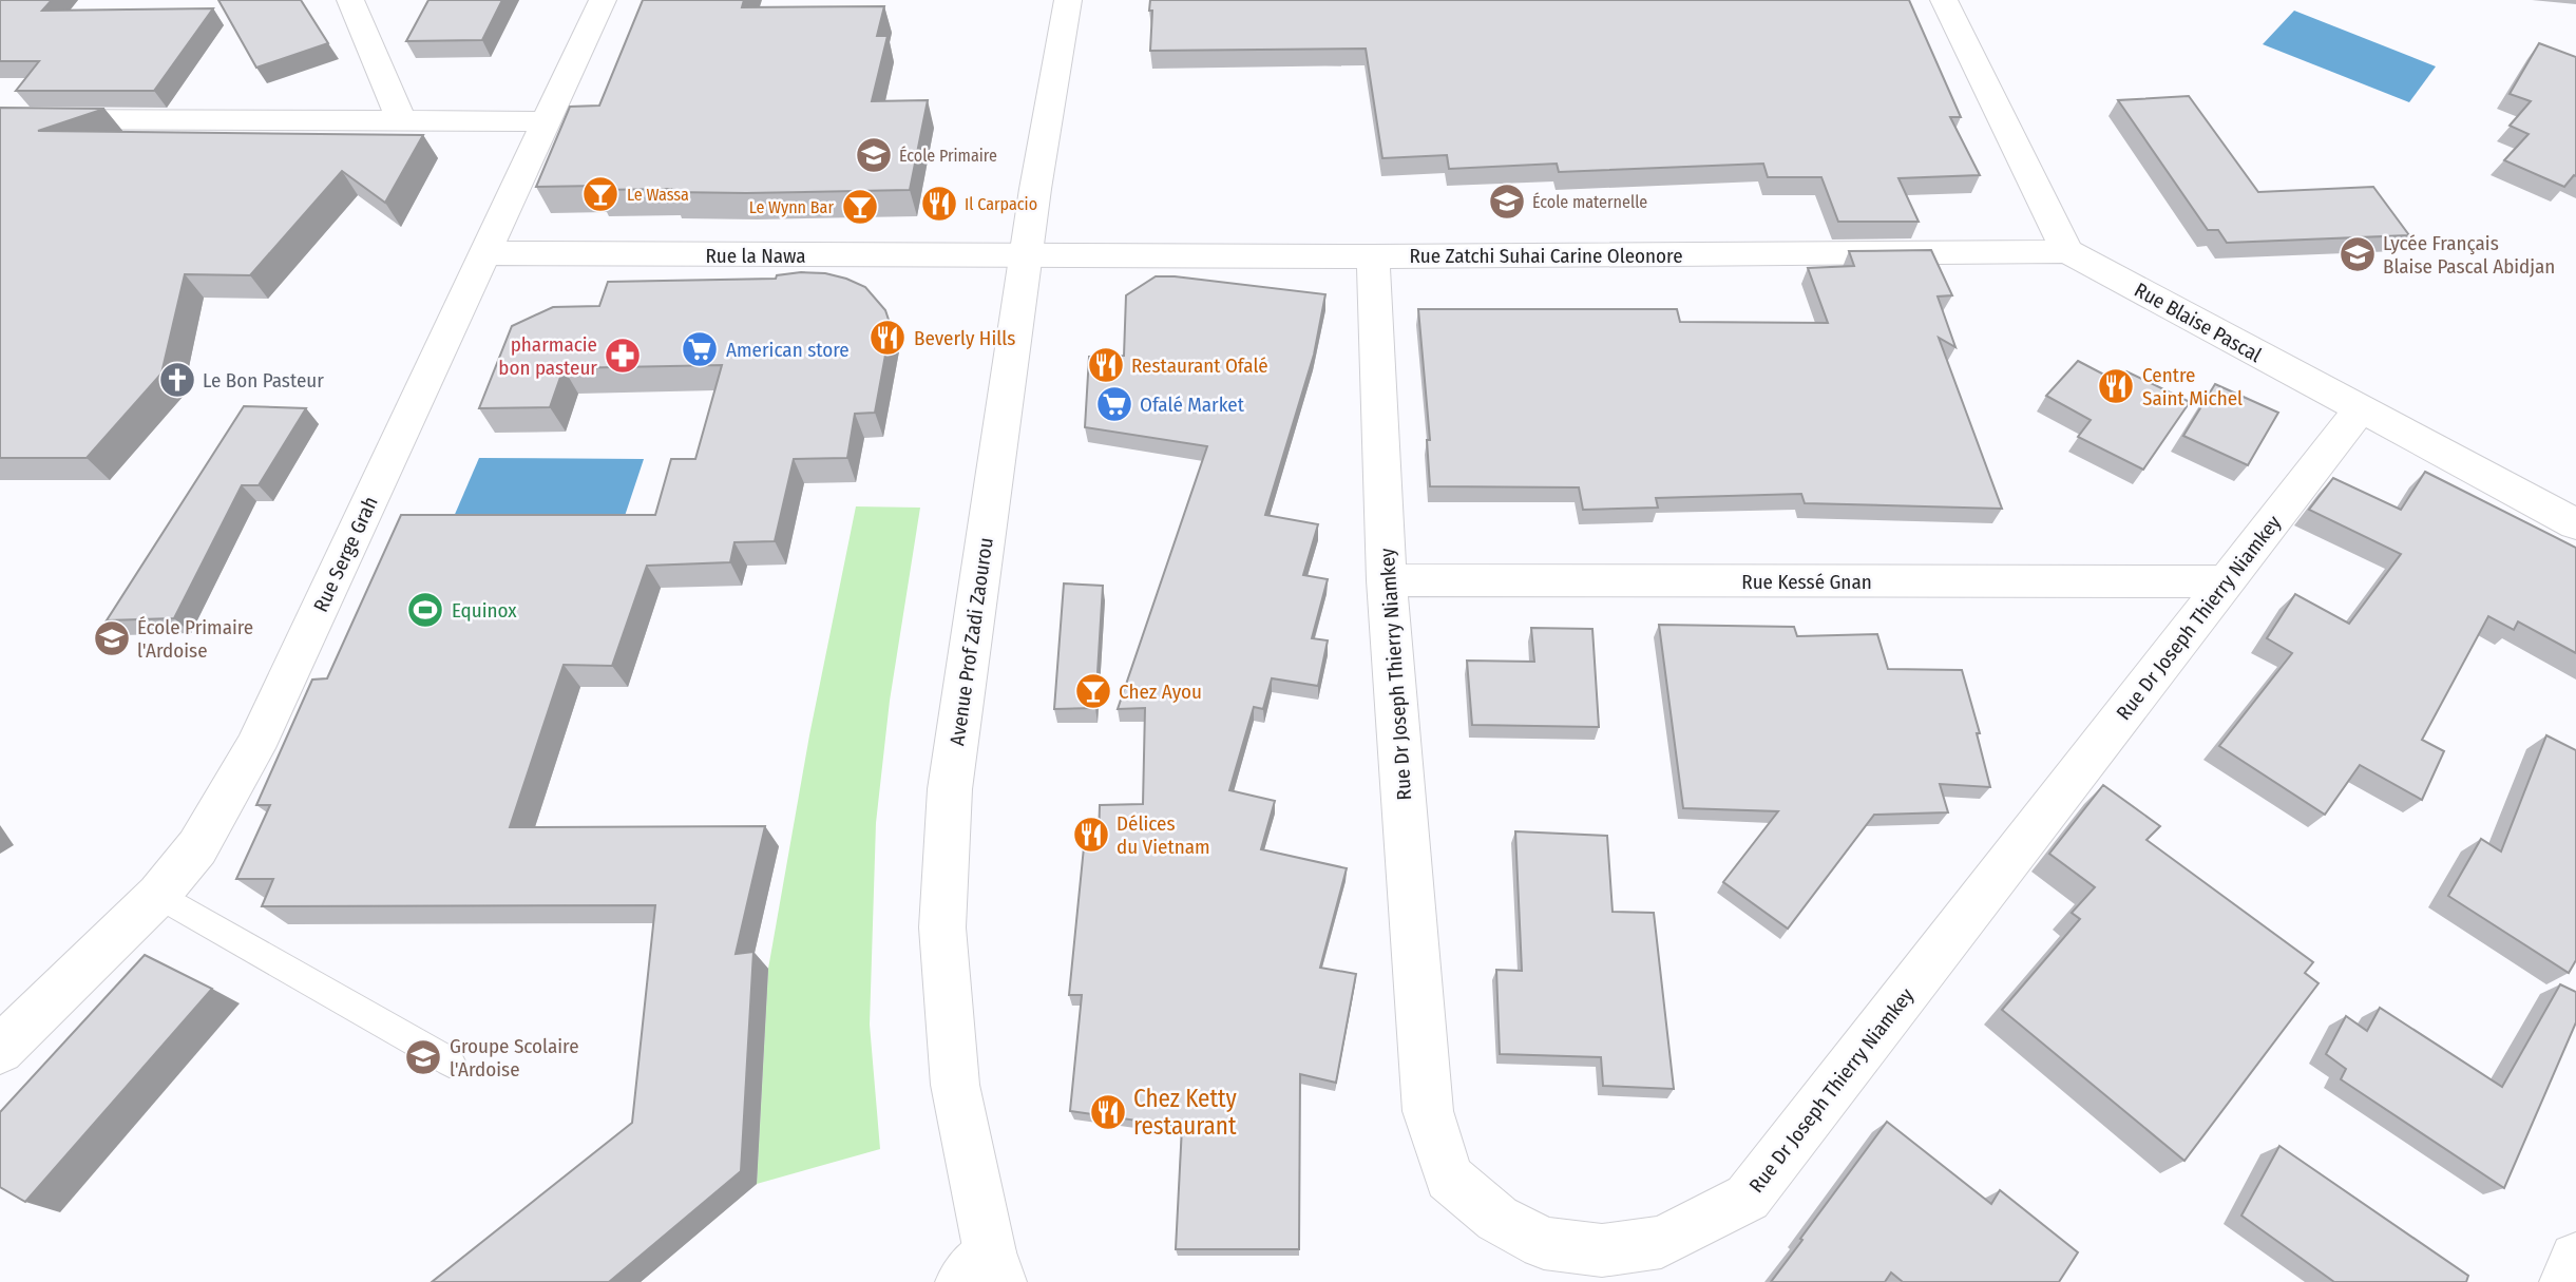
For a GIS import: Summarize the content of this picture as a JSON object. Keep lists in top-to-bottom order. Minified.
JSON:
{"streets":{"street":["Rue la Nawa","Rue Zatchi Suhai Carine Oleonore","Rue Blaise Pascal","Rue Serge Grah","Rue Kessé Gnan","Rue Dr Joseph Thierry Niamkey","Avenue Prof Zadi Zaourou"]},"crossings":[["Rue la Nawa","Rue Zatchi Suhai Carine Oleonore"],["Rue la Nawa","Rue Serge Grah"],["Rue la Nawa","Avenue Prof Zadi Zaourou"],["Rue Zatchi Suhai Carine Oleonore","Rue Blaise Pascal"],["Rue Zatchi Suhai Carine Oleonore","Rue Dr Joseph Thierry Niamkey"],["Rue Zatchi Suhai Carine Oleonore","Avenue Prof Zadi Zaourou"],["Rue Blaise Pascal","Rue Dr Joseph Thierry Niamkey"],["Rue Kessé Gnan","Rue Dr Joseph Thierry Niamkey"]],"places":{"school or university":["École Primaire","École maternelle","Lycée Français Blaise Pascal Abidjan","École Primaire l'Ardoise","Groupe Scolaire l'Ardoise"],"bar":["Le Wassa","Le Wynn Bar","Chez Ayou"],"restaurant":["Il Carpacio","Beverly Hills","Restaurant Ofalé","Centre Saint Michel","Délices du Vietnam","Chez Ketty restaurant"],"supermarket":["American store","Ofalé Market"],"pharmacy":["pharmacie bon pasteur"],"church":["Le Bon Pasteur"],"sports":["Equinox"]}}
